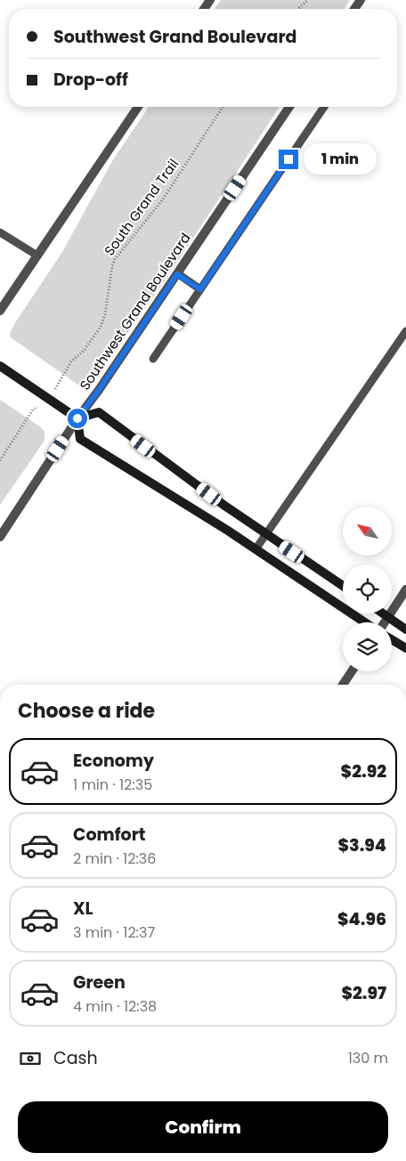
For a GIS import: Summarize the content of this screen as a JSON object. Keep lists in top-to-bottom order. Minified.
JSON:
{"streets":{"street":["Southwest Grand Boulevard"],"path":["South Grand Trail"]},"north":"top left","page":{"banner":["Southwest Grand Boulevard","Drop-off"],"bubble":"1 min","heading":"Choose a ride","list":[{"name":"Economy","note":"1 min · 12:35","value":"$2.92"},{"name":"Comfort","note":"2 min · 12:36","value":"$3.94"},{"name":"XL","note":"3 min · 12:37","value":"$4.96"},{"name":"Green","note":"4 min · 12:38","value":"$2.97"}],"pay":["Cash","130 m"],"buttons":"Confirm"}}
